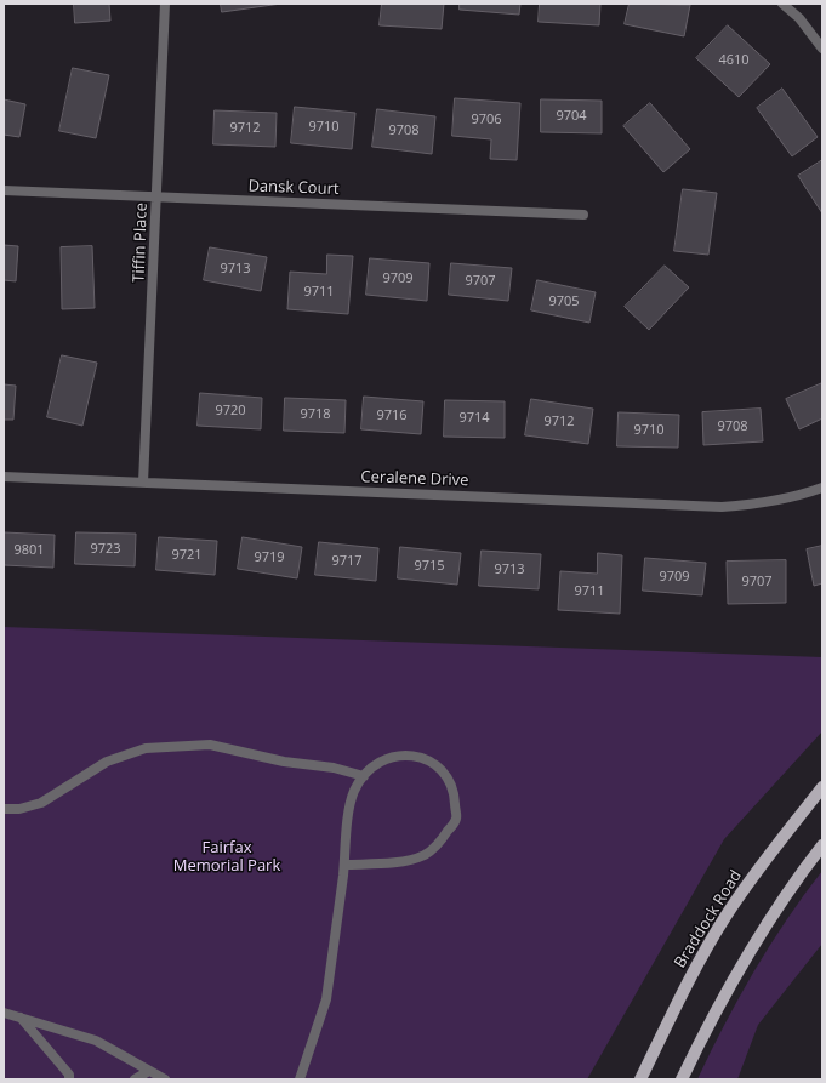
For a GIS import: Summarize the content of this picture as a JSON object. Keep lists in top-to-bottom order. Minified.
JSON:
{"streets":{"main road":["Braddock Road"],"street":["Dansk Court","Tiffin Place","Ceralene Drive"]},"crossings":[["Dansk Court","Tiffin Place"],["Tiffin Place","Ceralene Drive"]],"parks":["Fairfax Memorial Park"],"house_numbers":["4610","9704","9706","9710","9712","9708","9713","9709","9707","9711","9705","9720","9718","9716","9714","9712","9708","9710","9723","9801","9721","9719","9717","9715","9713","9709","9707","9711"]}
